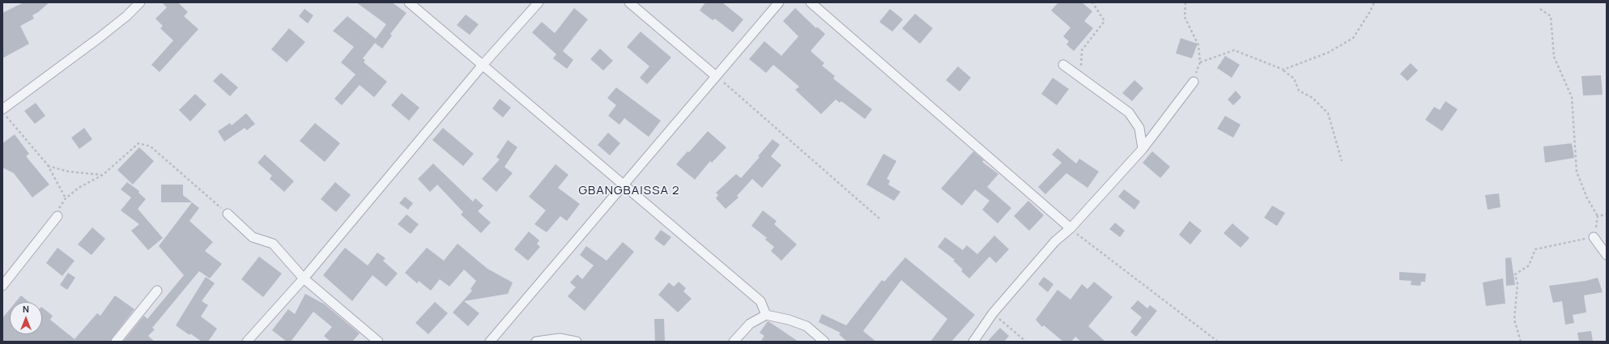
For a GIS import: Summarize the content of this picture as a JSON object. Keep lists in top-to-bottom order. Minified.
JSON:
{"districts":["GBANGBAISSA 2"],"north":"top"}
